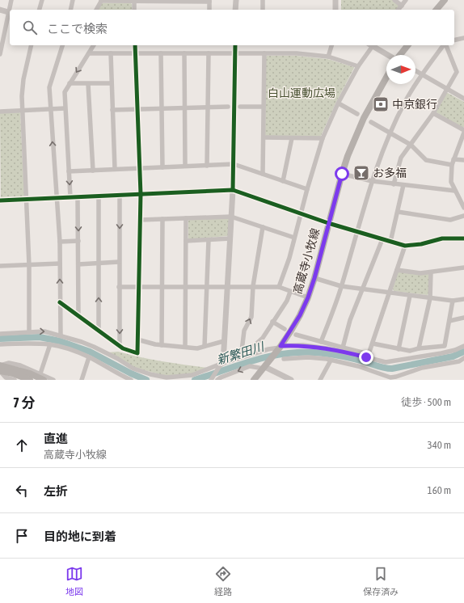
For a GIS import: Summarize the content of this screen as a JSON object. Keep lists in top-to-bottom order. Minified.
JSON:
{"streets":{"main road":["高蔵寺小牧線"]},"water":["新繁田川"],"parks":["白山運動広場"],"places":{"bank":["中京銀行"],"bar":["お多福"]},"north":"right","page":{"search":"ここで検索","heading":["7 分","徒歩 · 500 m"],"list":[["直進","高蔵寺小牧線","340 m"],["左折","160 m"],"目的地に到着"],"nav":["地図","経路","保存済み"]}}
